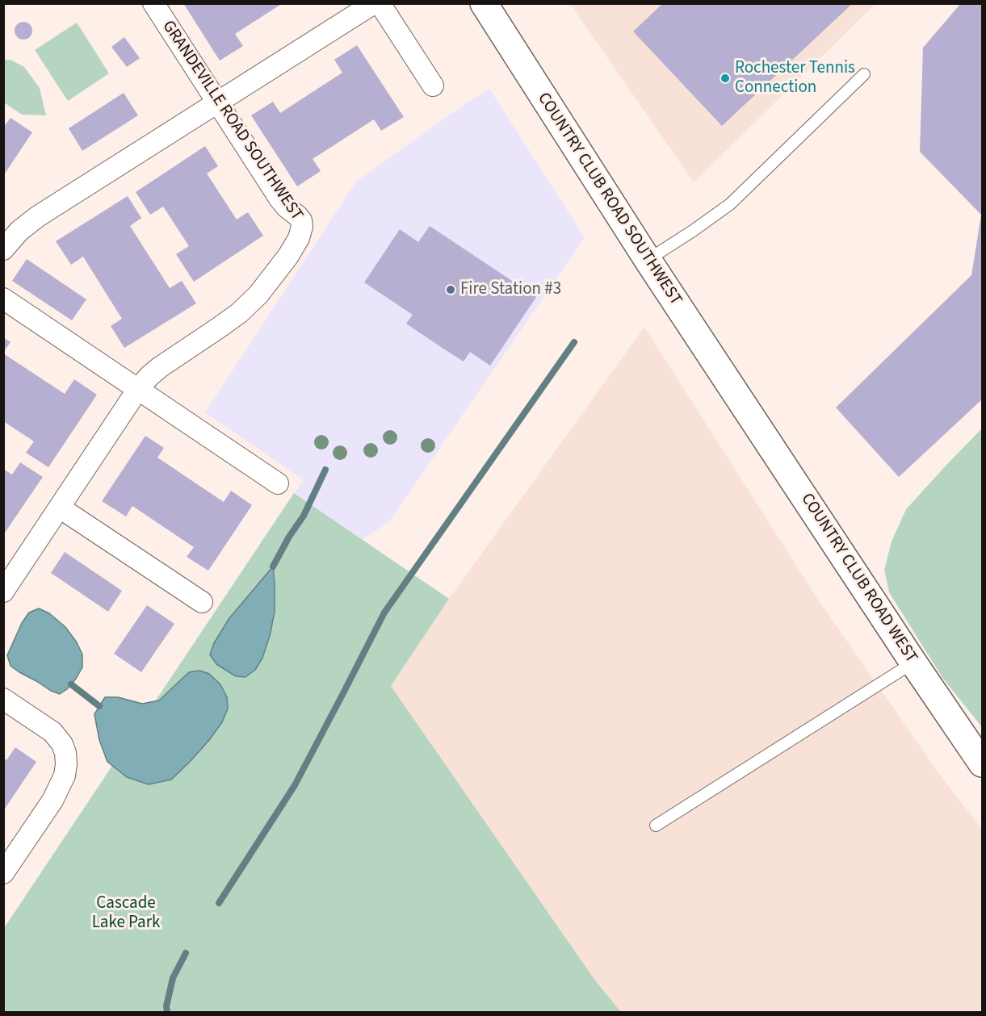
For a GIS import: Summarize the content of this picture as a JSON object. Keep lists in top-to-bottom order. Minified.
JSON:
{"streets":{"main road":["COUNTRY CLUB ROAD SOUTHWEST","COUNTRY CLUB ROAD WEST"],"street":["GRANDEVILLE ROAD SOUTHWEST"]},"crossings":[["COUNTRY CLUB ROAD SOUTHWEST","COUNTRY CLUB ROAD WEST"]],"parks":["Cascade Lake Park"],"places":["Rochester Tennis Connection","Fire Station #3"]}
